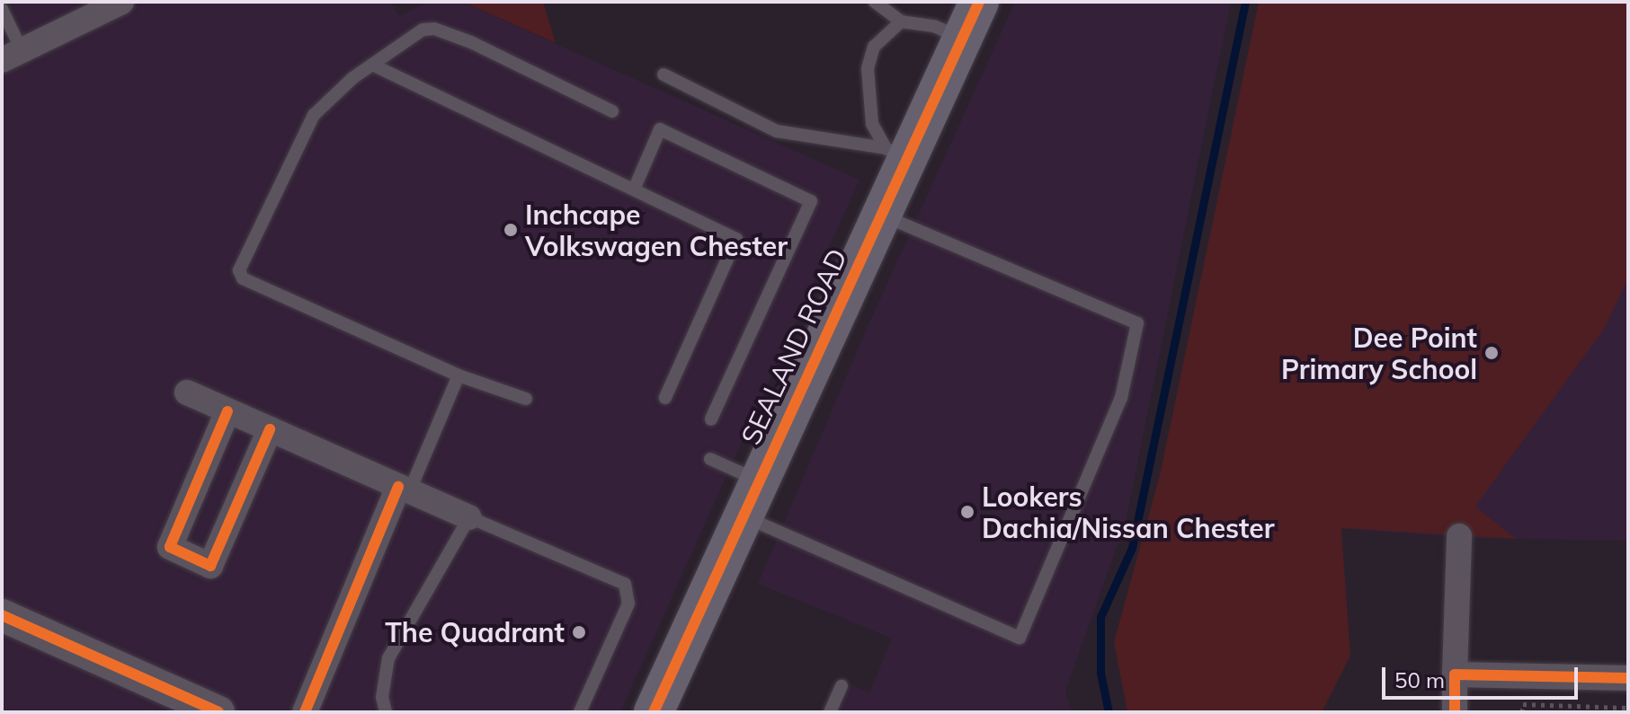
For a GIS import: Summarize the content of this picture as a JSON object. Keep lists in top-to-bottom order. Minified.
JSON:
{"streets":{"main road":["SEALAND ROAD"]},"places":["Inchcape Volkswagen Chester","Dee Point Primary School","Lookers Dachia/Nissan Chester","The Quadrant"],"scale_bar":"50 m"}
